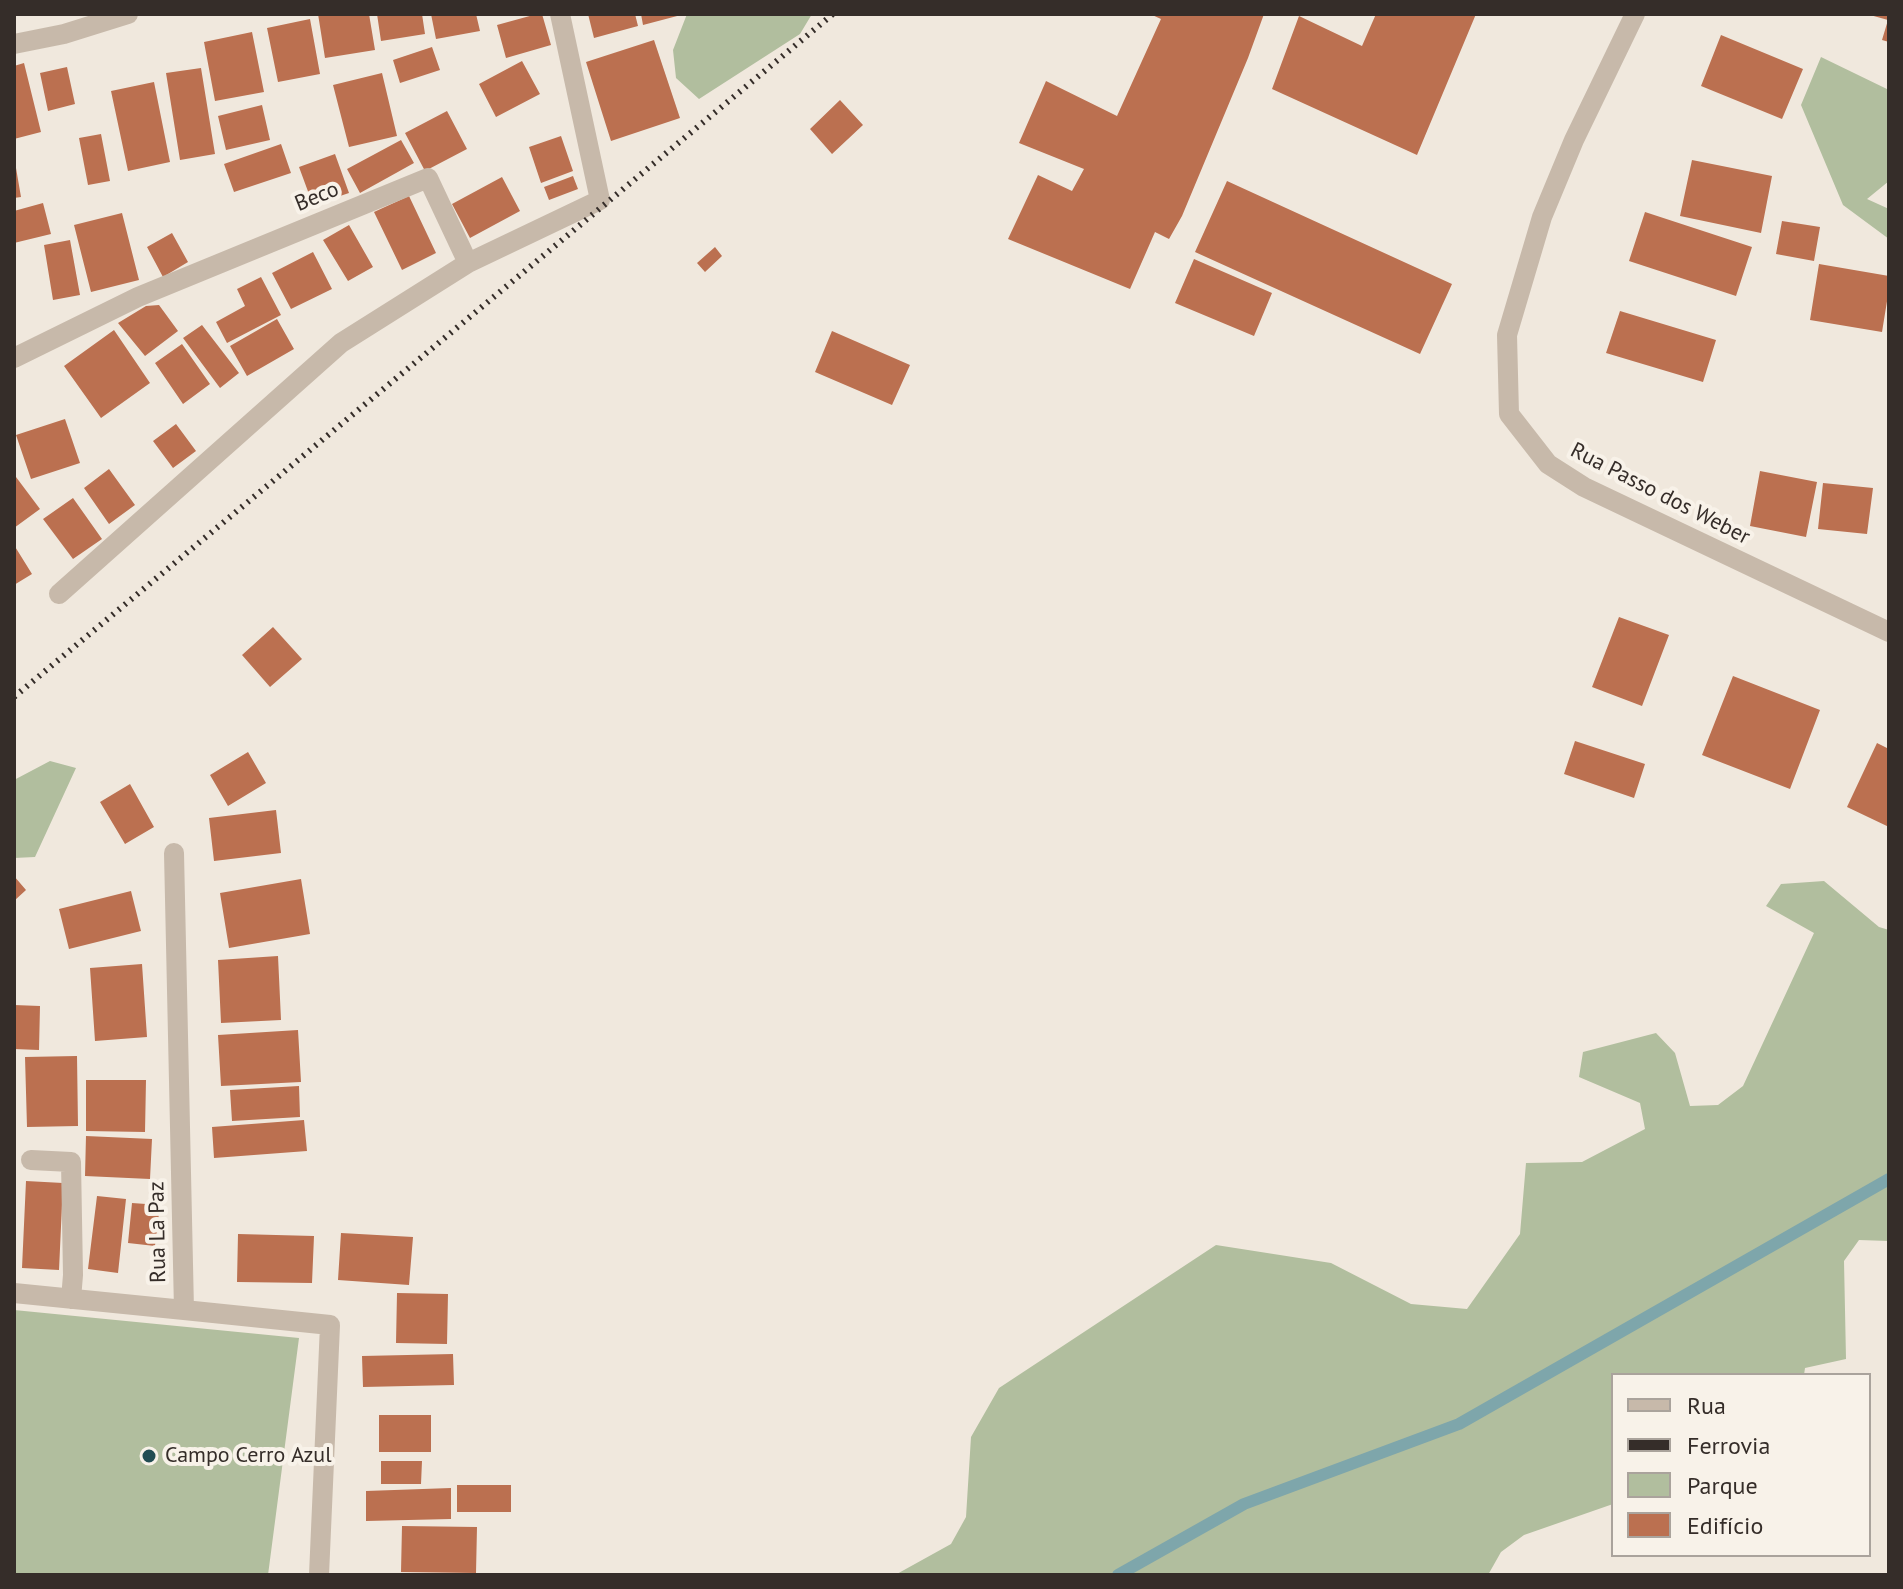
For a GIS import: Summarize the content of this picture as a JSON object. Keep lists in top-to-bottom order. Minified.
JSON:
{"streets":{"street":["Beco","Rua Passo dos Weber","Rua La Paz"]},"places":["Campo Cerro Azul"],"legend":["Rua","Ferrovia","Parque","Edifício"]}
